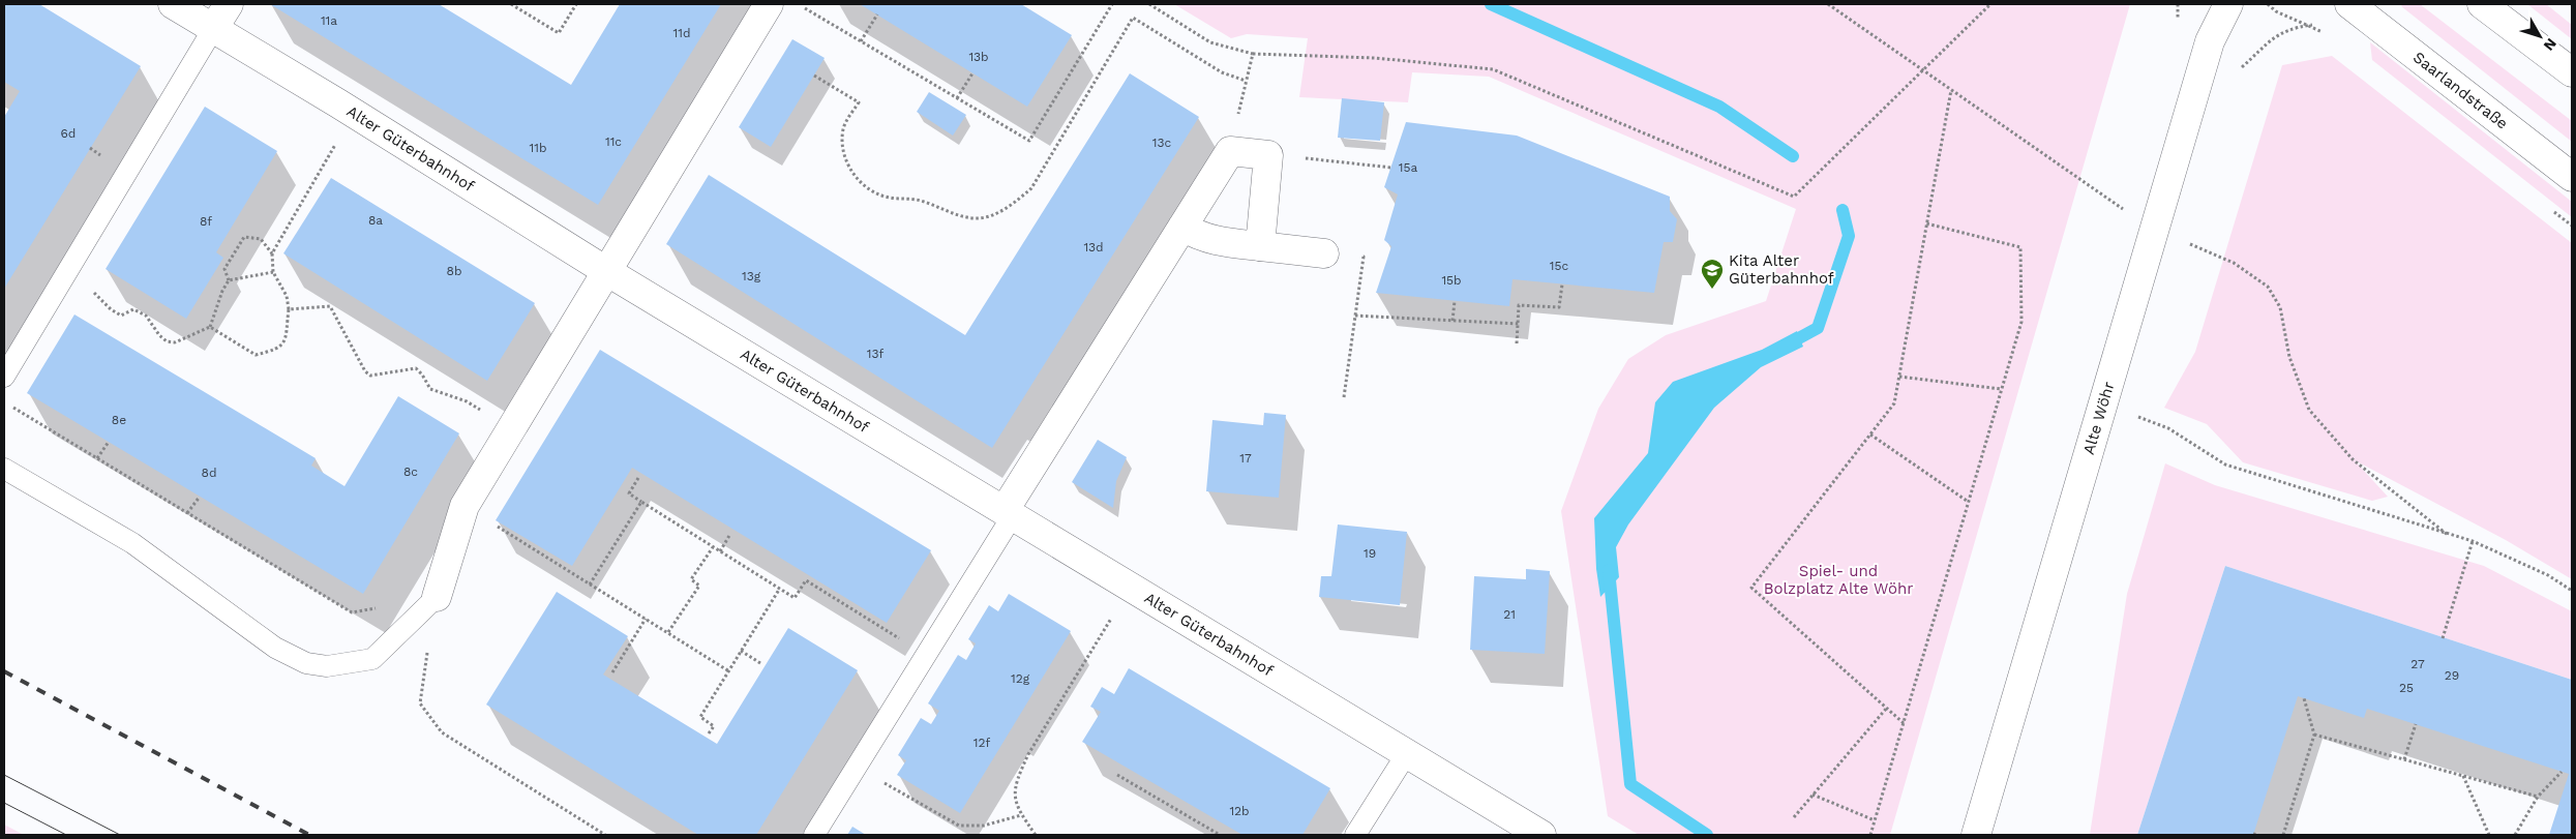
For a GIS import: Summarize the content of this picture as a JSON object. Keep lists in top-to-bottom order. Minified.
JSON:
{"streets":{"street":["Saarlandstraße","Alter Güterbahnhof","Alte Wöhr"]},"parks":["Spiel- und Bolzplatz Alte Wöhr"],"places":{"school or university":["Kita Alter Güterbahnhof"]},"house_numbers":["11a","11d","13b","6d","11c","13c","11b","15a","8a","8f","13d","15c","8b","13g","15b","13f","8e","17","8c","8d","19","21","27","29","12g","25","12f","12b"],"north":"bottom right"}
